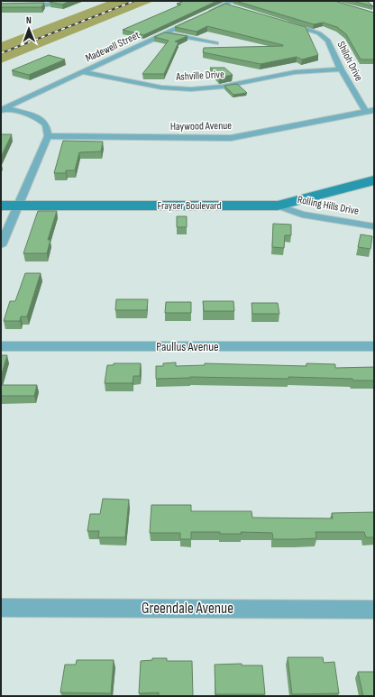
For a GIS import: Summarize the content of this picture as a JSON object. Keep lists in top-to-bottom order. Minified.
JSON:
{"streets":{"main road":["Frayser Boulevard"],"street":["Madewell Street","Shiloh Drive","Ashville Drive","Haywood Avenue","Rolling Hills Drive","Paullus Avenue","Greendale Avenue"]},"crossings":[["Madewell Street","Ashville Drive"],["Shiloh Drive","Ashville Drive"],["Shiloh Drive","Haywood Avenue"],["Frayser Boulevard","Rolling Hills Drive"]],"north":"top"}
